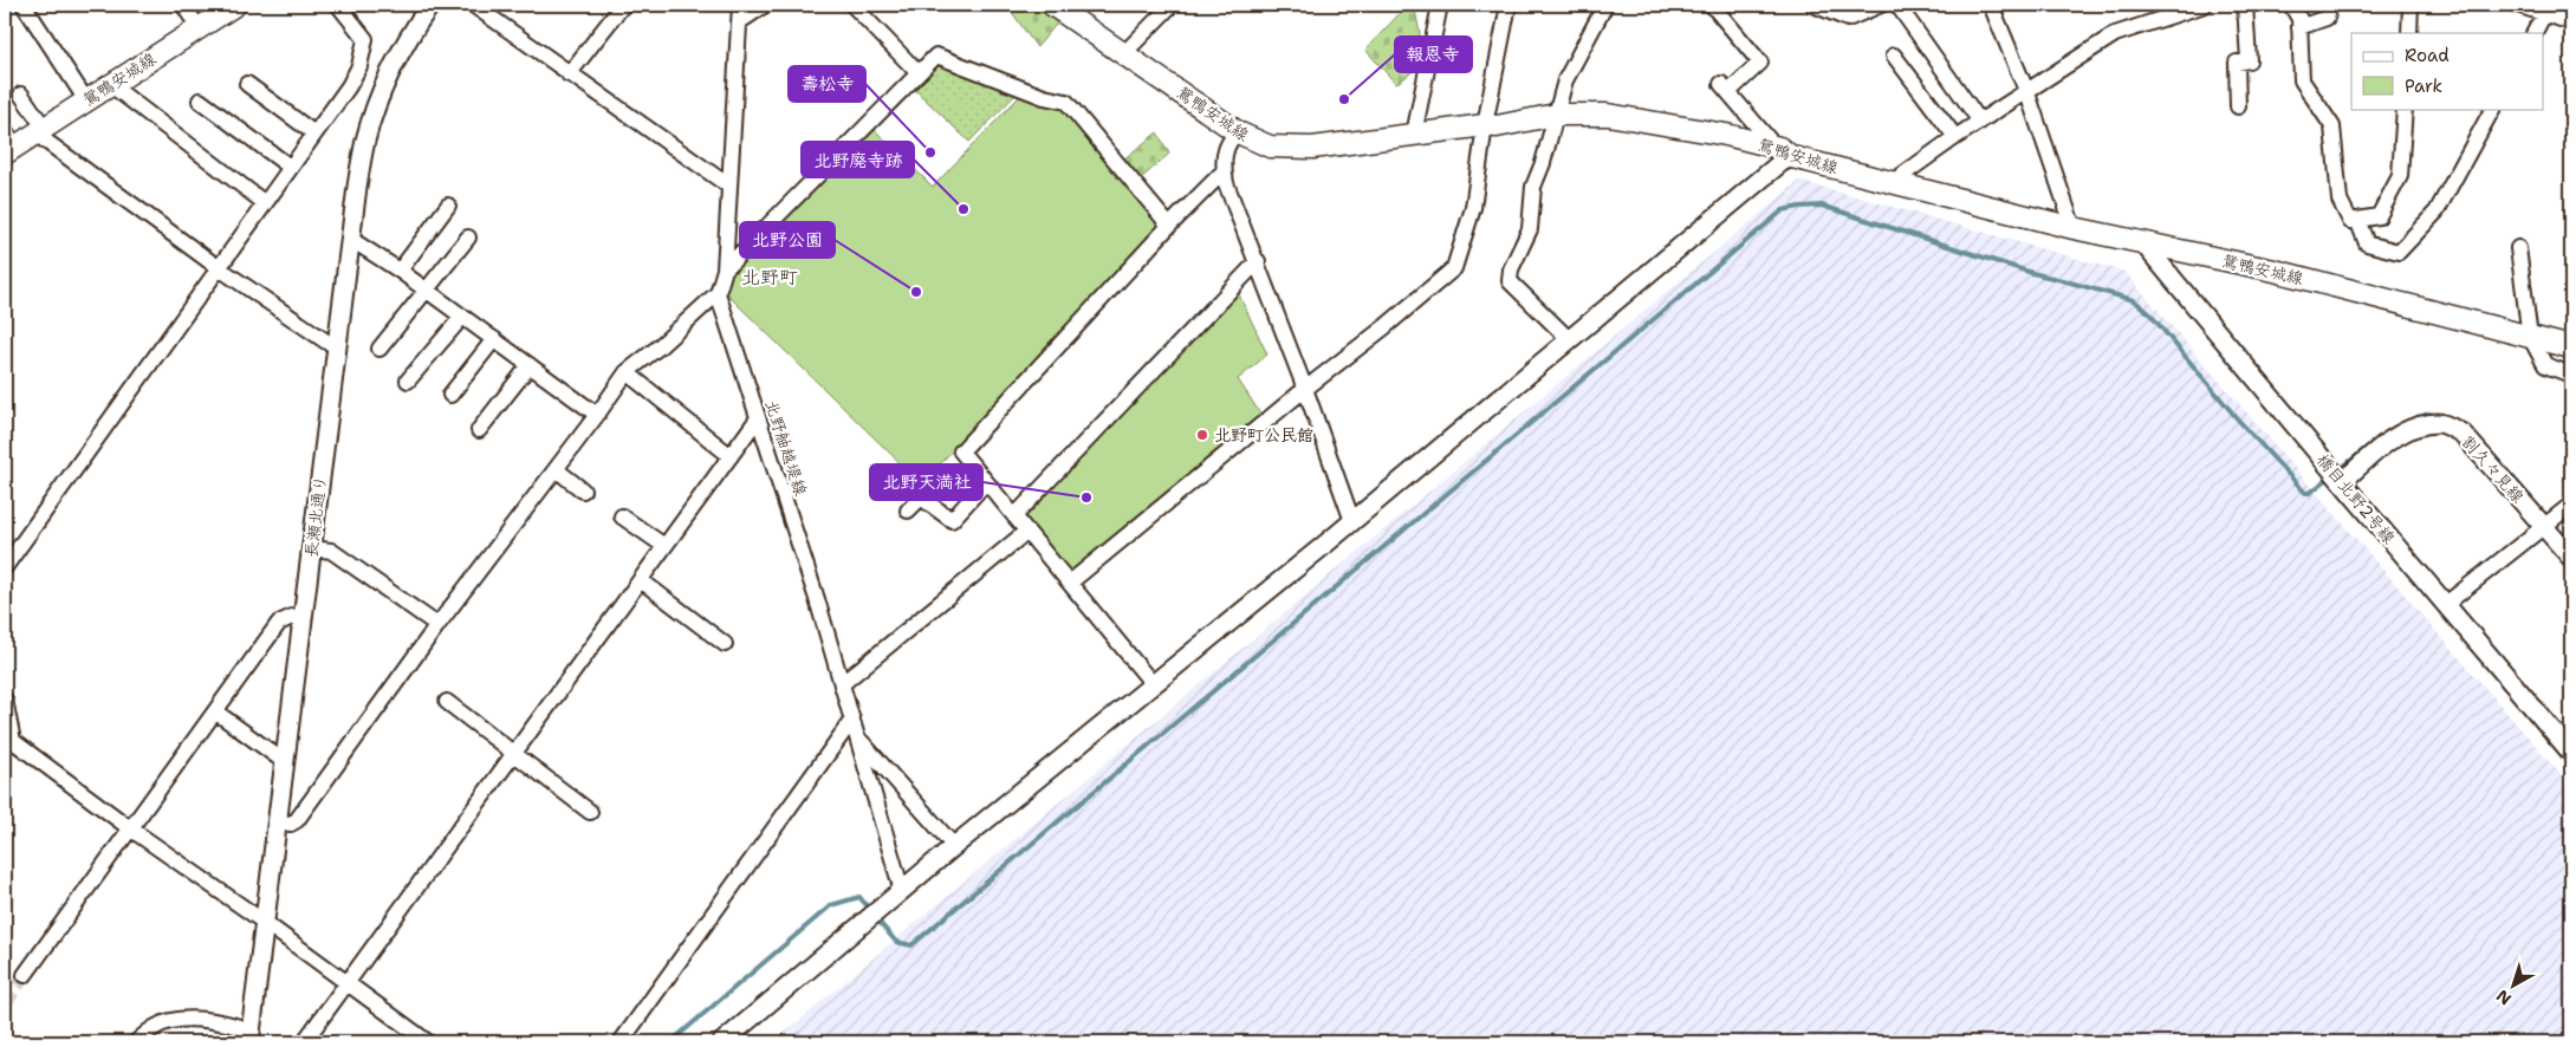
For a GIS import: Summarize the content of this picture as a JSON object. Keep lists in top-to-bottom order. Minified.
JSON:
{"streets":{"main road":["鴛鴨安城線"],"street":["北野舳越堤線","割久々見線","橋目北野2号線","長瀬北通り"]},"crossings":[["鴛鴨安城線","橋目北野2号線"],["割久々見線","橋目北野2号線"]],"districts":["北野町"],"places":["報恩寺","壽松寺","北野廃寺跡","北野公園","北野町公民館","北野天満社"],"legend":["Road","Park"],"north":"bottom left"}
